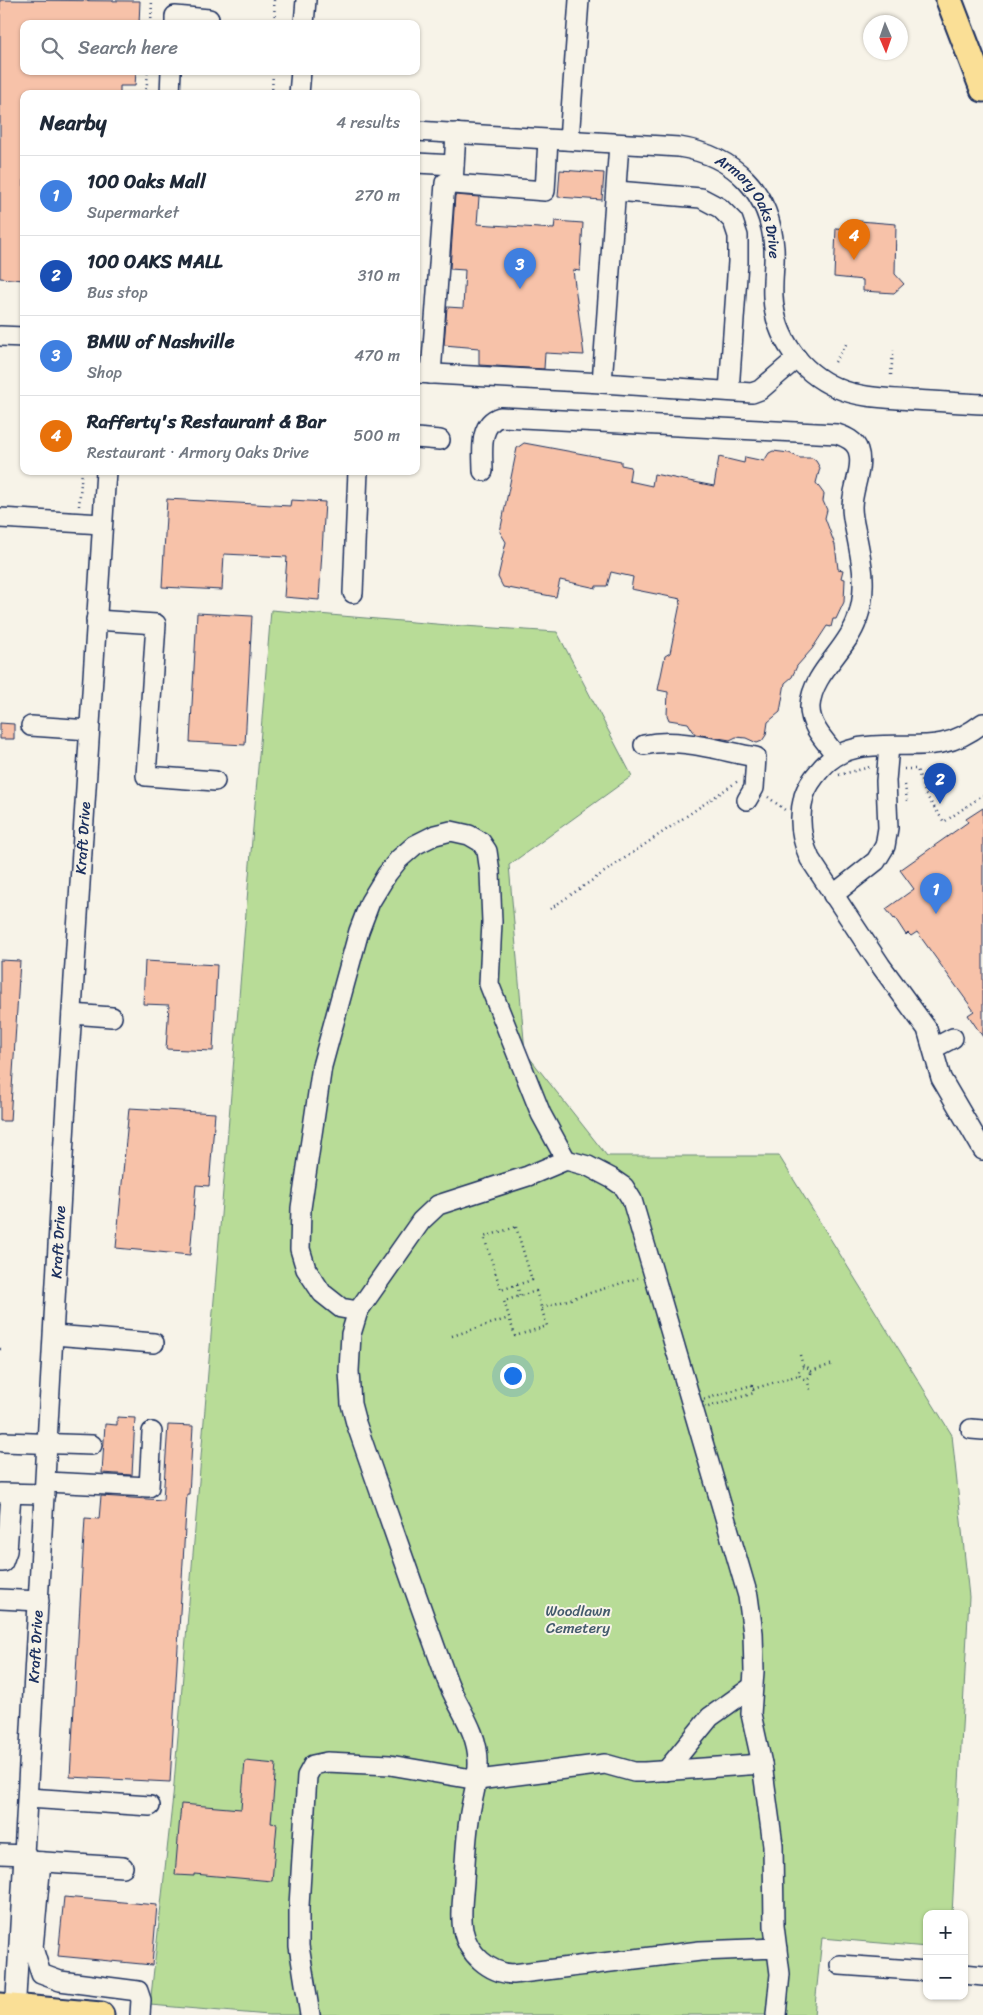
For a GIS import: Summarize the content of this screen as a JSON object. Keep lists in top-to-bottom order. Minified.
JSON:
{"streets":{"street":["Armory Oaks Drive","Kraft Drive"]},"parks":["Woodlawn Cemetery"],"north":"bottom","page":{"search":"Search here","heading":["Nearby","4 results"],"list":[{"mark":"1","name":"100 Oaks Mall","note":"Supermarket","value":"270 m"},{"mark":"2","name":"100 OAKS MALL","note":"Bus stop","value":"310 m"},{"mark":"3","name":"BMW of Nashville","note":"Shop","value":"470 m"},{"mark":"4","name":"Rafferty's Restaurant & Bar","note":"Restaurant · Armory Oaks Drive","value":"500 m"}],"pins":["4","3","2","1"],"map_buttons":["+","−"]}}
